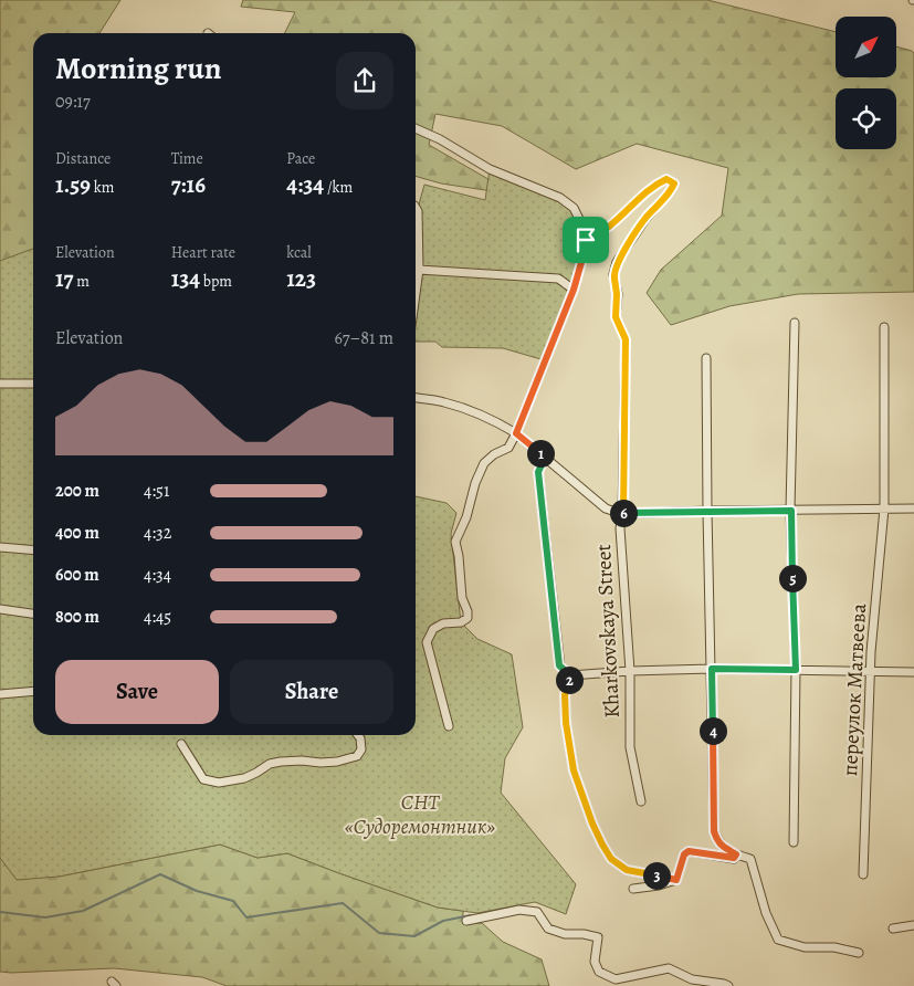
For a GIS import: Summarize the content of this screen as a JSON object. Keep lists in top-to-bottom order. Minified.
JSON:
{"streets":{"street":["Kharkovskaya Street","переулок Матвеева"]},"parks":["СНТ «Судоремонтник»"],"north":"top right","page":{"heading":["Morning run","09:17"],"stats":[["Distance","1.59 km"],["Time","7:16"],["Pace","4:34 /km"],["Elevation","17 m"],["Heart rate","134 bpm"],["kcal","123"]],"chart":["Elevation","67–81 m"],"pins":["1","6","5","2","4","3"],"list":[{"name":"200 m","note":"4:51"},{"name":"400 m","note":"4:32"},{"name":"600 m","note":"4:34"},{"name":"800 m","note":"4:45"}],"buttons":["Save","Share"]}}
